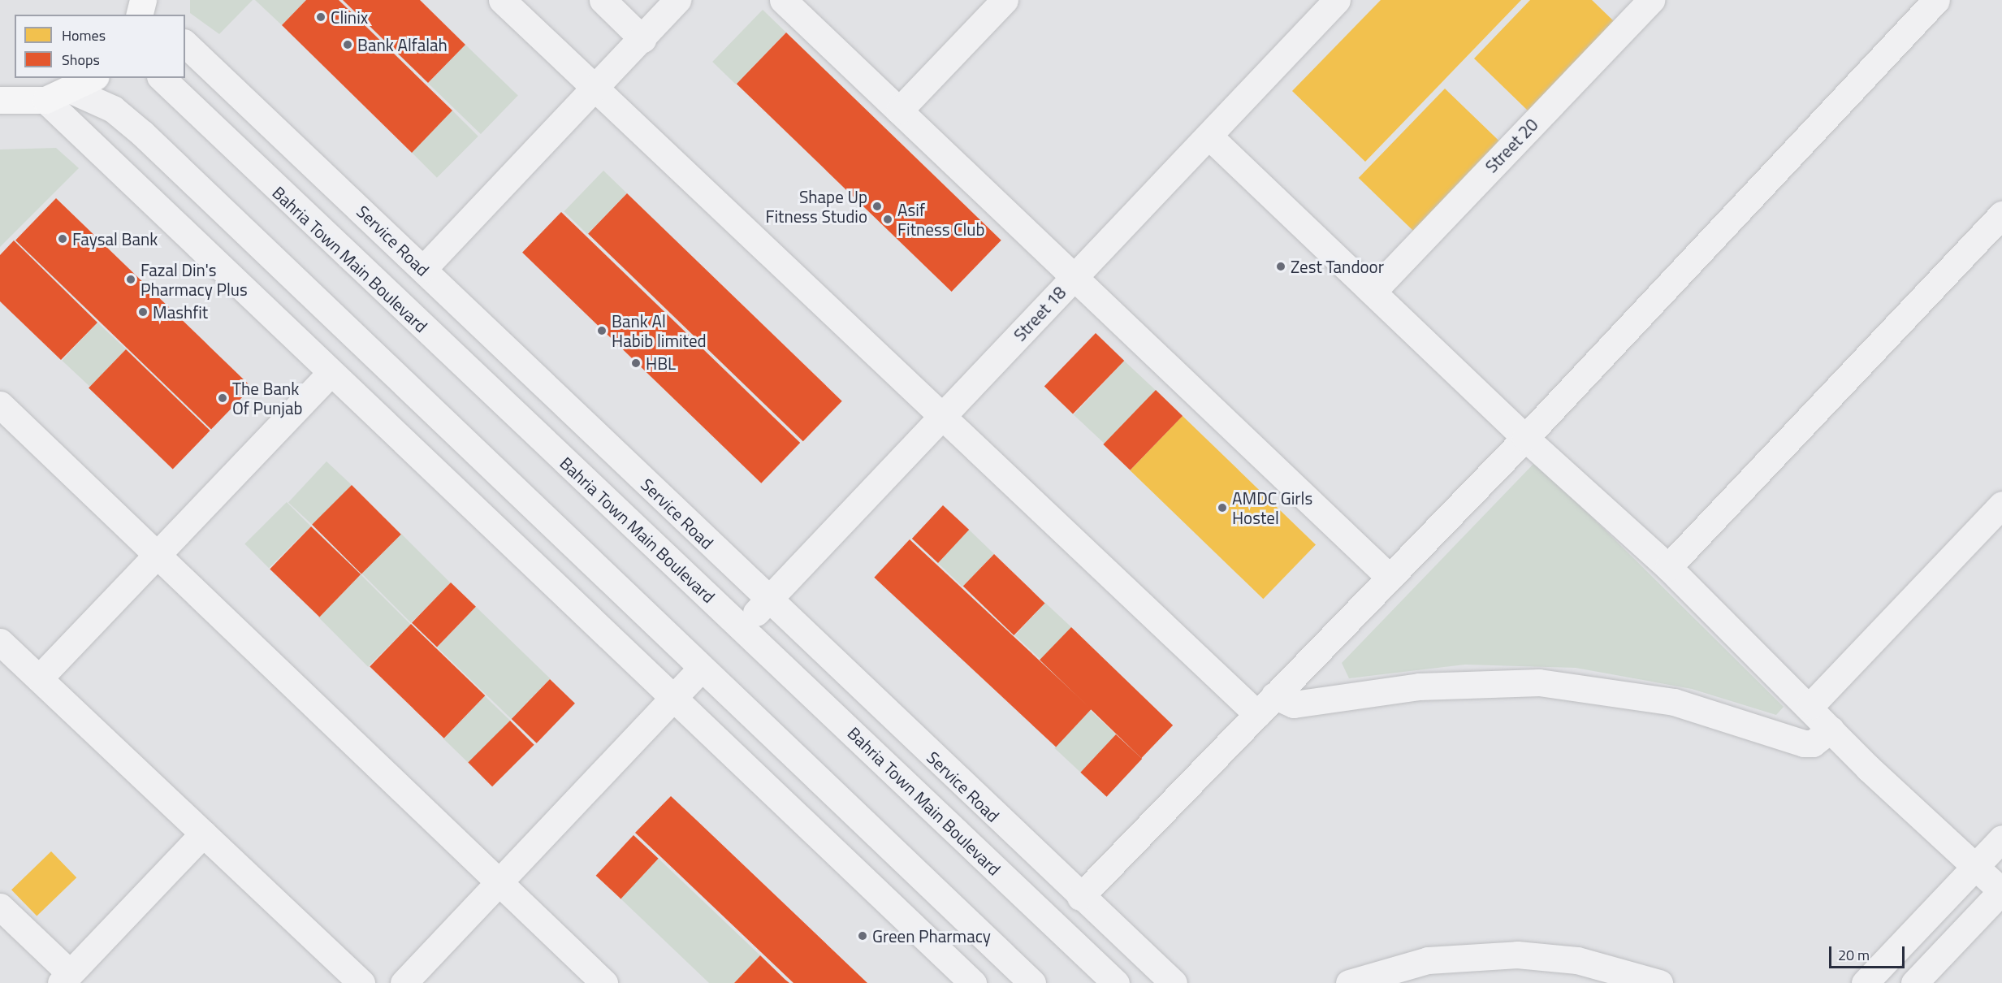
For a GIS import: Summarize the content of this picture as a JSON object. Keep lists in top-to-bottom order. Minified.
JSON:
{"streets":{"street":["Street 20","Service Road","Bahria Town Main Boulevard","Street 18"]},"crossings":[["Service Road","Street 18"],["Bahria Town Main Boulevard","Street 18"]],"places":["Clinix","Bank Alfalah","Shape Up Fitness Studio","Asif Fitness Club","Faysal Bank","Zest Tandoor","Fazal Din's Pharmacy Plus","Mashfit","Bank Al Habib limited","HBL","The Bank Of Punjab","AMDC Girls Hostel","Green Pharmacy"],"legend":["Homes","Shops"],"scale_bar":"20 m"}
